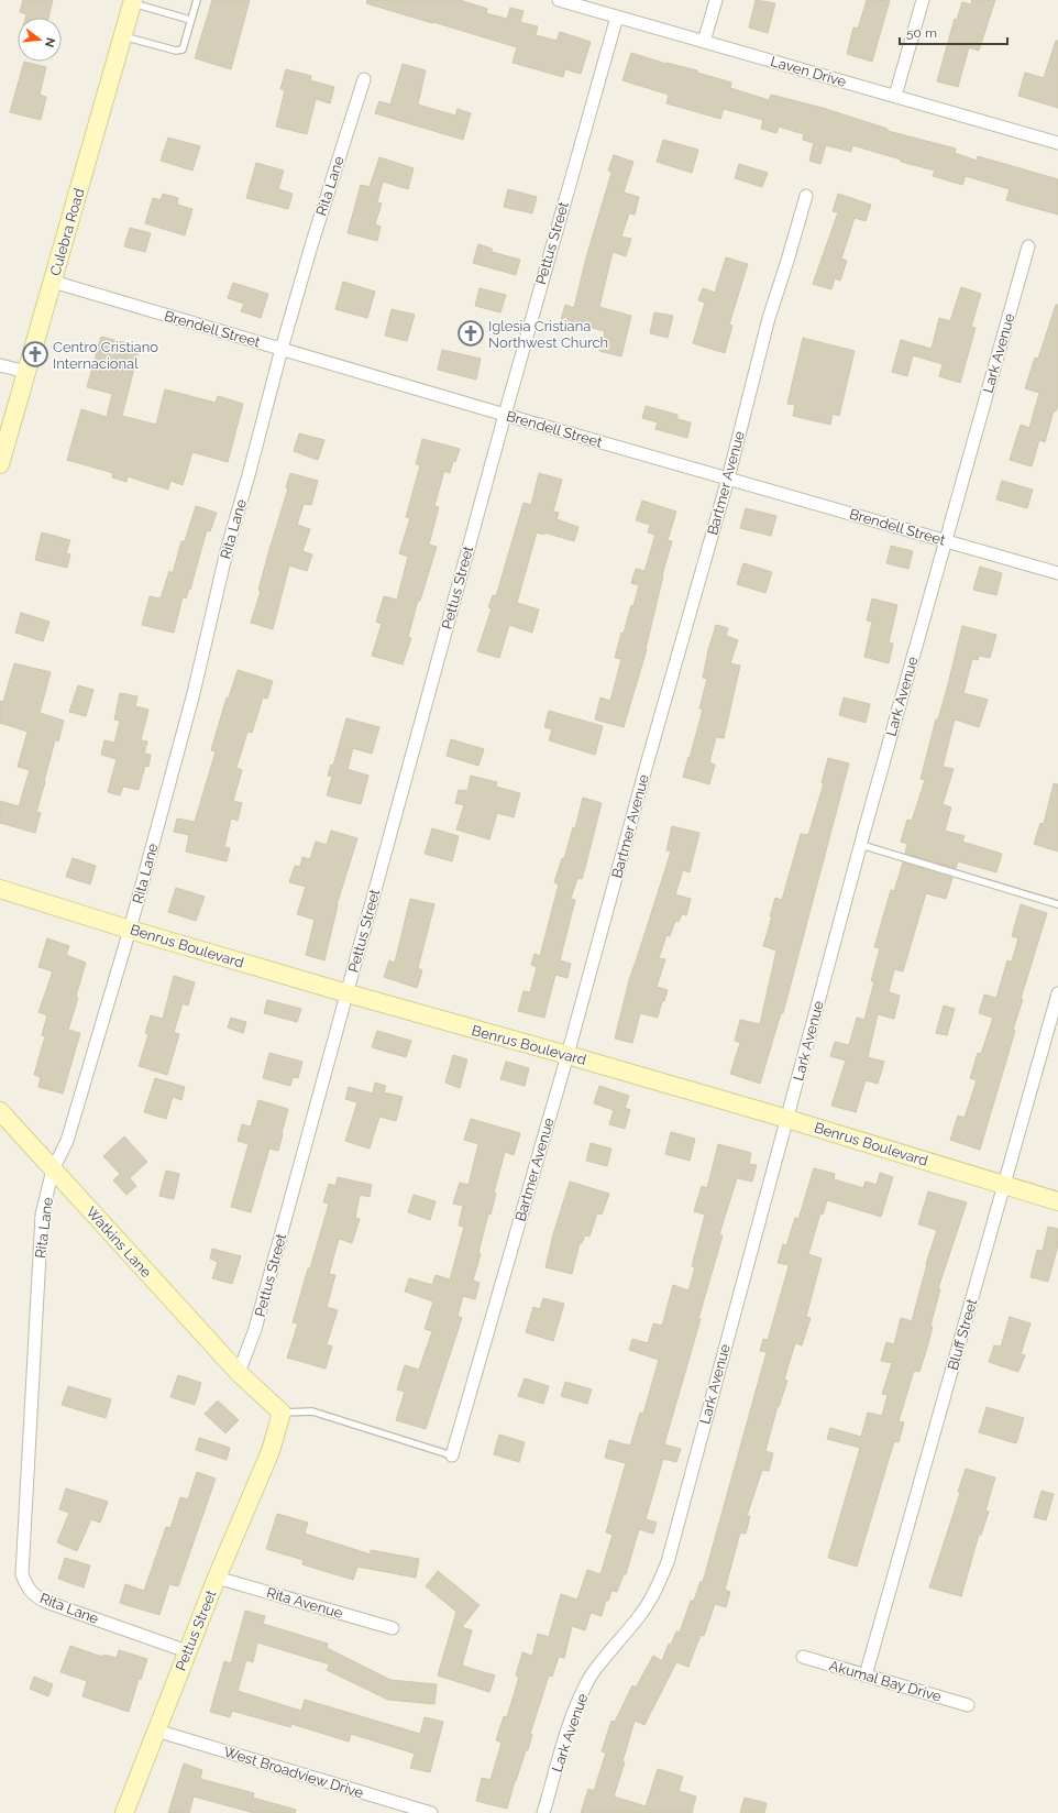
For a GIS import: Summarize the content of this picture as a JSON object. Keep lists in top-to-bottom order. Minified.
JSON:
{"streets":{"street":["Laven Drive","Rita Lane","Culebra Road","Pettus Street","Brendell Street","Lark Avenue","Bartmer Avenue","Benrus Boulevard","Watkins Lane","Bluff Street","Rita Avenue","Akumal Bay Drive","West Broadview Drive"]},"crossings":[["Laven Drive","Pettus Street"],["Rita Lane","Pettus Street"],["Rita Lane","Brendell Street"],["Rita Lane","Benrus Boulevard"],["Rita Lane","Watkins Lane"],["Culebra Road","Brendell Street"],["Pettus Street","Brendell Street"],["Pettus Street","Benrus Boulevard"],["Pettus Street","Watkins Lane"],["Pettus Street","Rita Avenue"],["Pettus Street","West Broadview Drive"],["Brendell Street","Lark Avenue"],["Brendell Street","Bartmer Avenue"],["Lark Avenue","Benrus Boulevard"],["Bartmer Avenue","Benrus Boulevard"],["Benrus Boulevard","Bluff Street"],["Bluff Street","Akumal Bay Drive"]],"places":{"church":["Iglesia Cristiana Northwest Church","Centro Cristiano Internacional"]},"scale_bar":"50 m","north":"right"}
